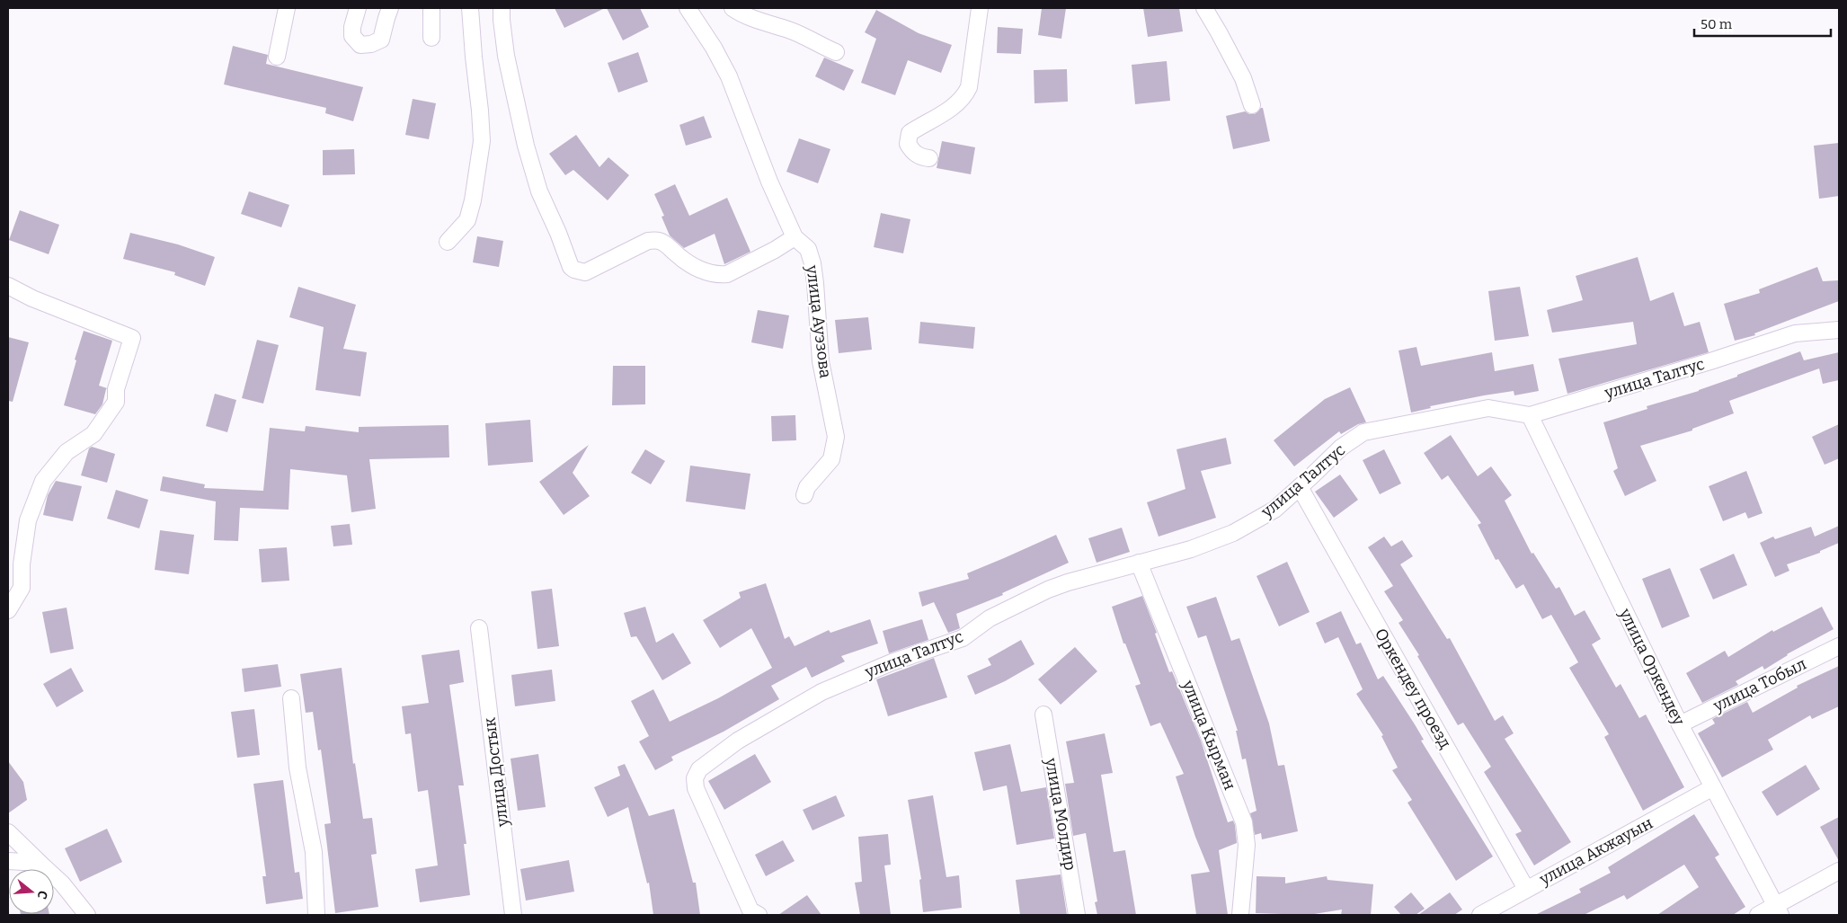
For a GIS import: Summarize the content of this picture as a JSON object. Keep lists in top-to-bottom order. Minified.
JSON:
{"streets":{"street":["улица Ауэзова","улица Талтус","улица Оркендеу","улица Тобыл","Оркендеу проезд","улица Кырман","улица Достык","улица Молдир","улица Акжауын"]},"crossings":[["улица Талтус","улица Оркендеу"],["улица Талтус","Оркендеу проезд"],["улица Талтус","улица Кырман"],["улица Оркендеу","улица Тобыл"],["улица Оркендеу","улица Акжауын"],["Оркендеу проезд","улица Акжауын"]],"scale_bar":"50 m","north":"right"}
